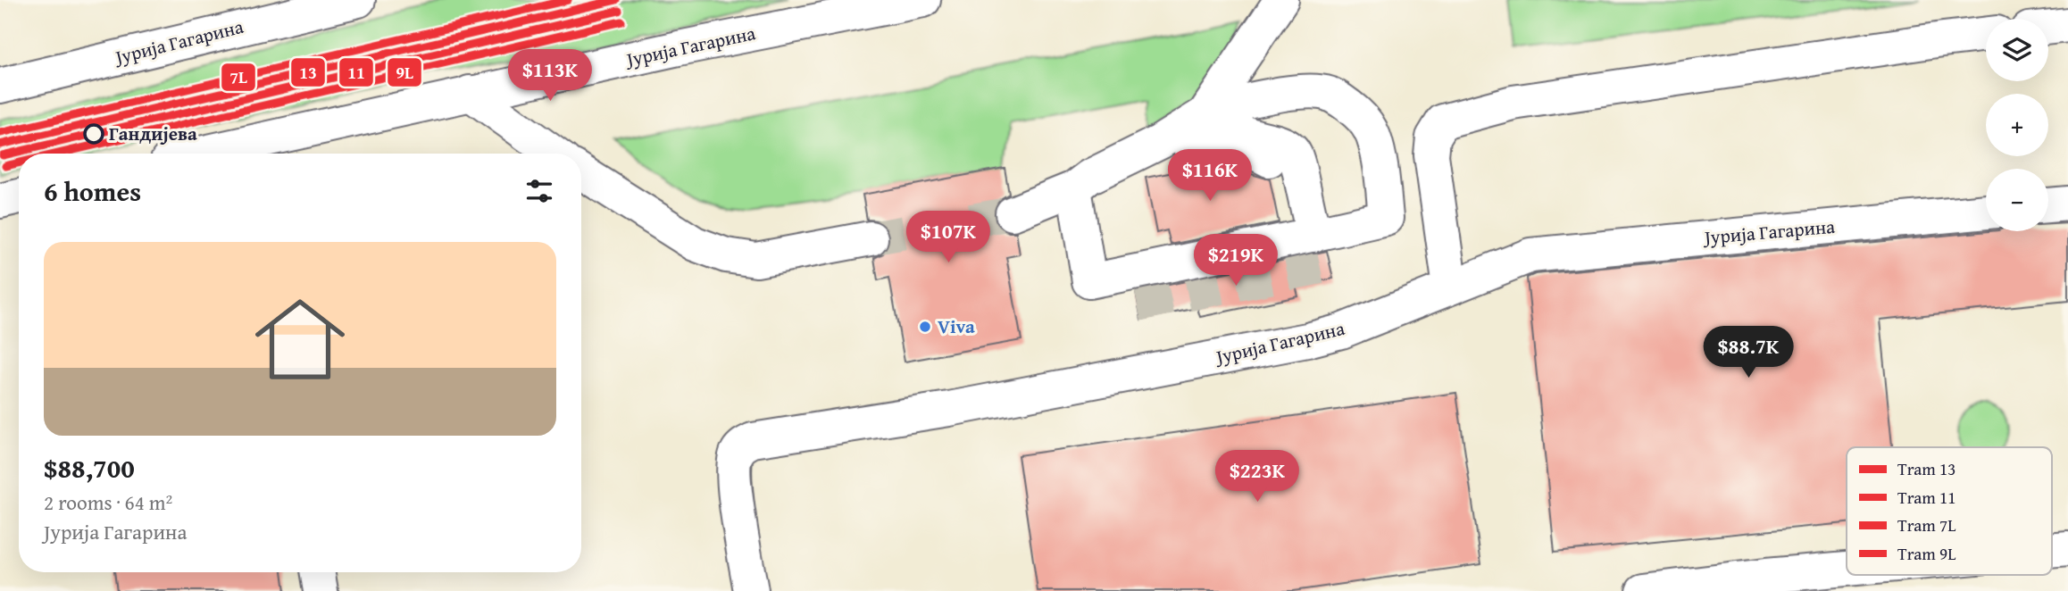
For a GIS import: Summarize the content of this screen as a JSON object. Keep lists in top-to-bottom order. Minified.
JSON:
{"streets":{"main road":["Јурија Гагарина"]},"places":["Гандијева","Viva"],"lines":["tram line 13","tram line 7L","tram line 11","tram line 9L"],"legend":["Tram 13","Tram 11","Tram 7L","Tram 9L"],"page":{"map_buttons":["+","−"],"price":["$113K","$116K","$107K","$219K","$88.7K","$223K"],"heading":"6 homes","list":[{"name":"$88,700","note":"2 rooms · 64 m² · Јурија Гагарина"}]}}
